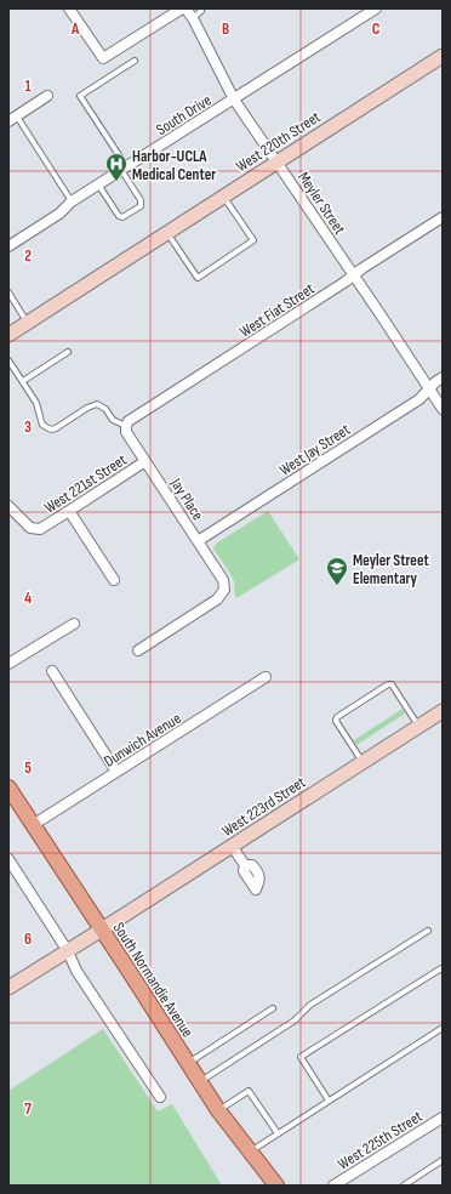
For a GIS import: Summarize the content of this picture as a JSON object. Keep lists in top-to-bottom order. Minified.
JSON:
{"streets":{"main road":["South Normandie Avenue"],"street":["South Drive","West 220th Street","Meyler Street","West Fiat Street","West Jay Street","West 221st Street","Jay Place","Dunwich Avenue","West 223rd Street","West 225th Street"]},"crossings":[["South Drive","Meyler Street"],["West 220th Street","Meyler Street"],["Meyler Street","West Fiat Street"],["Meyler Street","West Jay Street"],["West Fiat Street","Jay Place"],["West Jay Street","Jay Place"],["West 221st Street","Jay Place"],["Dunwich Avenue","South Normandie Avenue"],["West 223rd Street","South Normandie Avenue"]],"places":{"hospital":["Harbor-UCLA Medical Center"],"school or university":["Meyler Street Elementary"]},"grid":{"columns":["A","B","C"],"rows":["1","2","3","4","5","6","7"]}}
